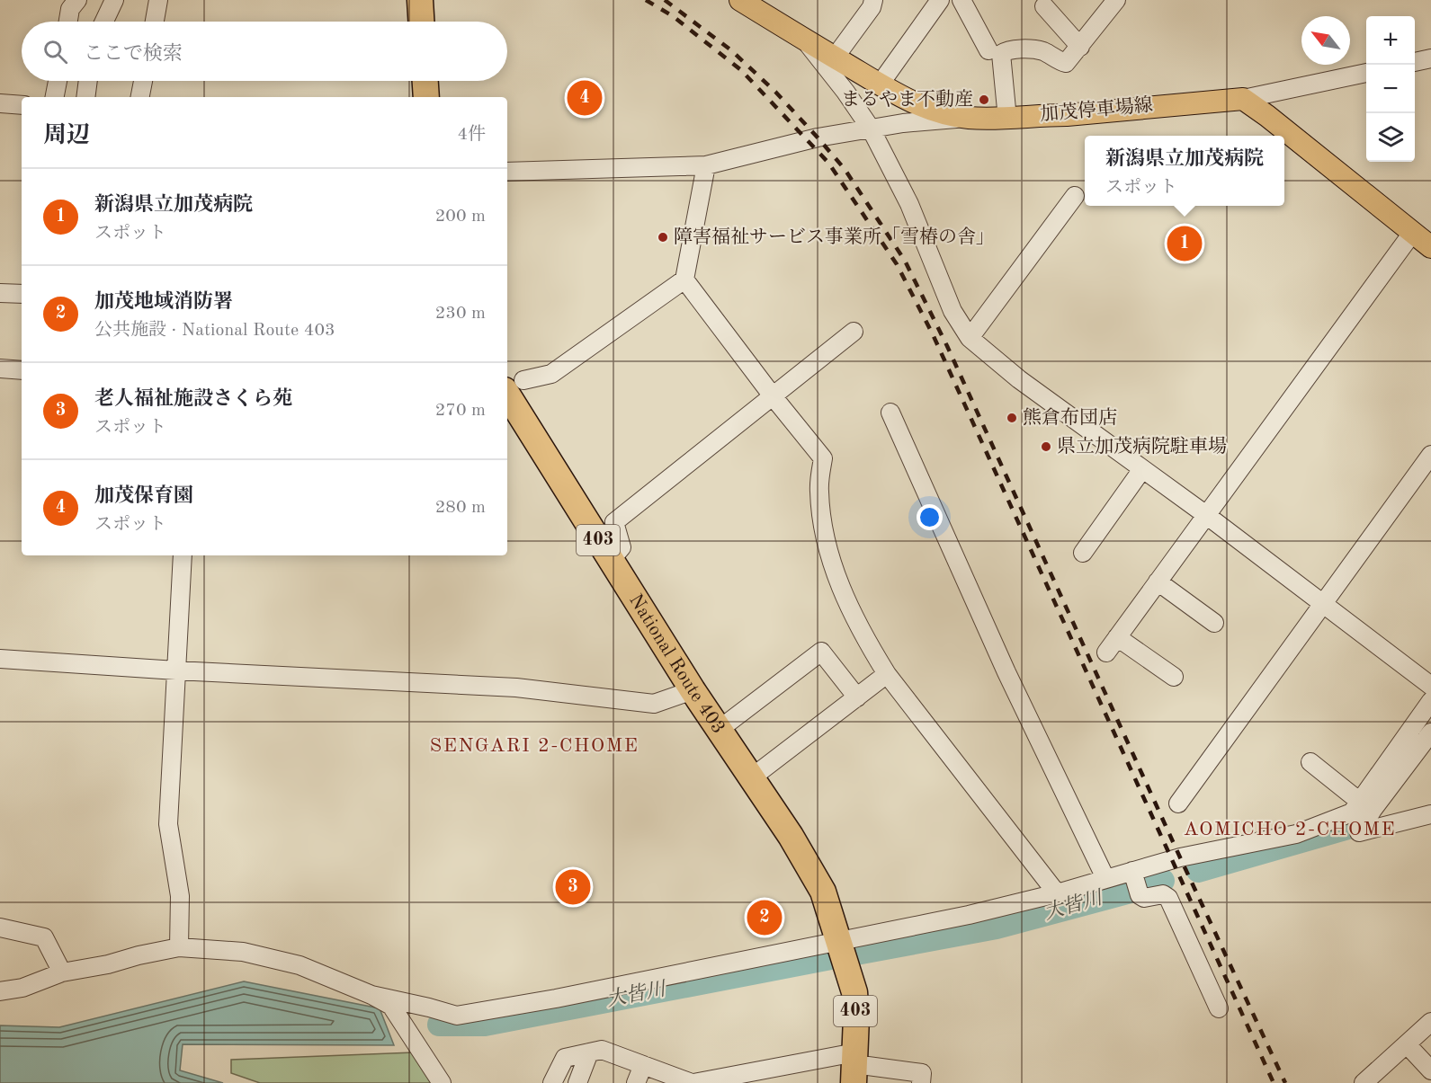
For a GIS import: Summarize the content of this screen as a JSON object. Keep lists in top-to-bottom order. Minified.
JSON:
{"streets":{"highway":["403","National Route 403"],"main road":["加茂停車場線"]},"crossings":[["403","National Route 403"]],"districts":["SENGARI 2-CHOME","AOMICHO 2-CHOME"],"water":["大皆川"],"places":["まるやま不動産","障害福祉サービス事業所「雪椿の舎」","熊倉布団店","県立加茂病院駐車場"],"north":"top left","page":{"map_buttons":["+","−"],"search":"ここで検索","pins":["4","1","3","2"],"heading":["周辺","4件"],"popup":["新潟県立加茂病院","スポット"],"list":[{"mark":"1","name":"新潟県立加茂病院","note":"スポット","value":"200 m"},{"mark":"2","name":"加茂地域消防署","note":"公共施設 · National Route 403","value":"230 m"},{"mark":"3","name":"老人福祉施設さくら苑","note":"スポット","value":"270 m"},{"mark":"4","name":"加茂保育園","note":"スポット","value":"280 m"}]}}
